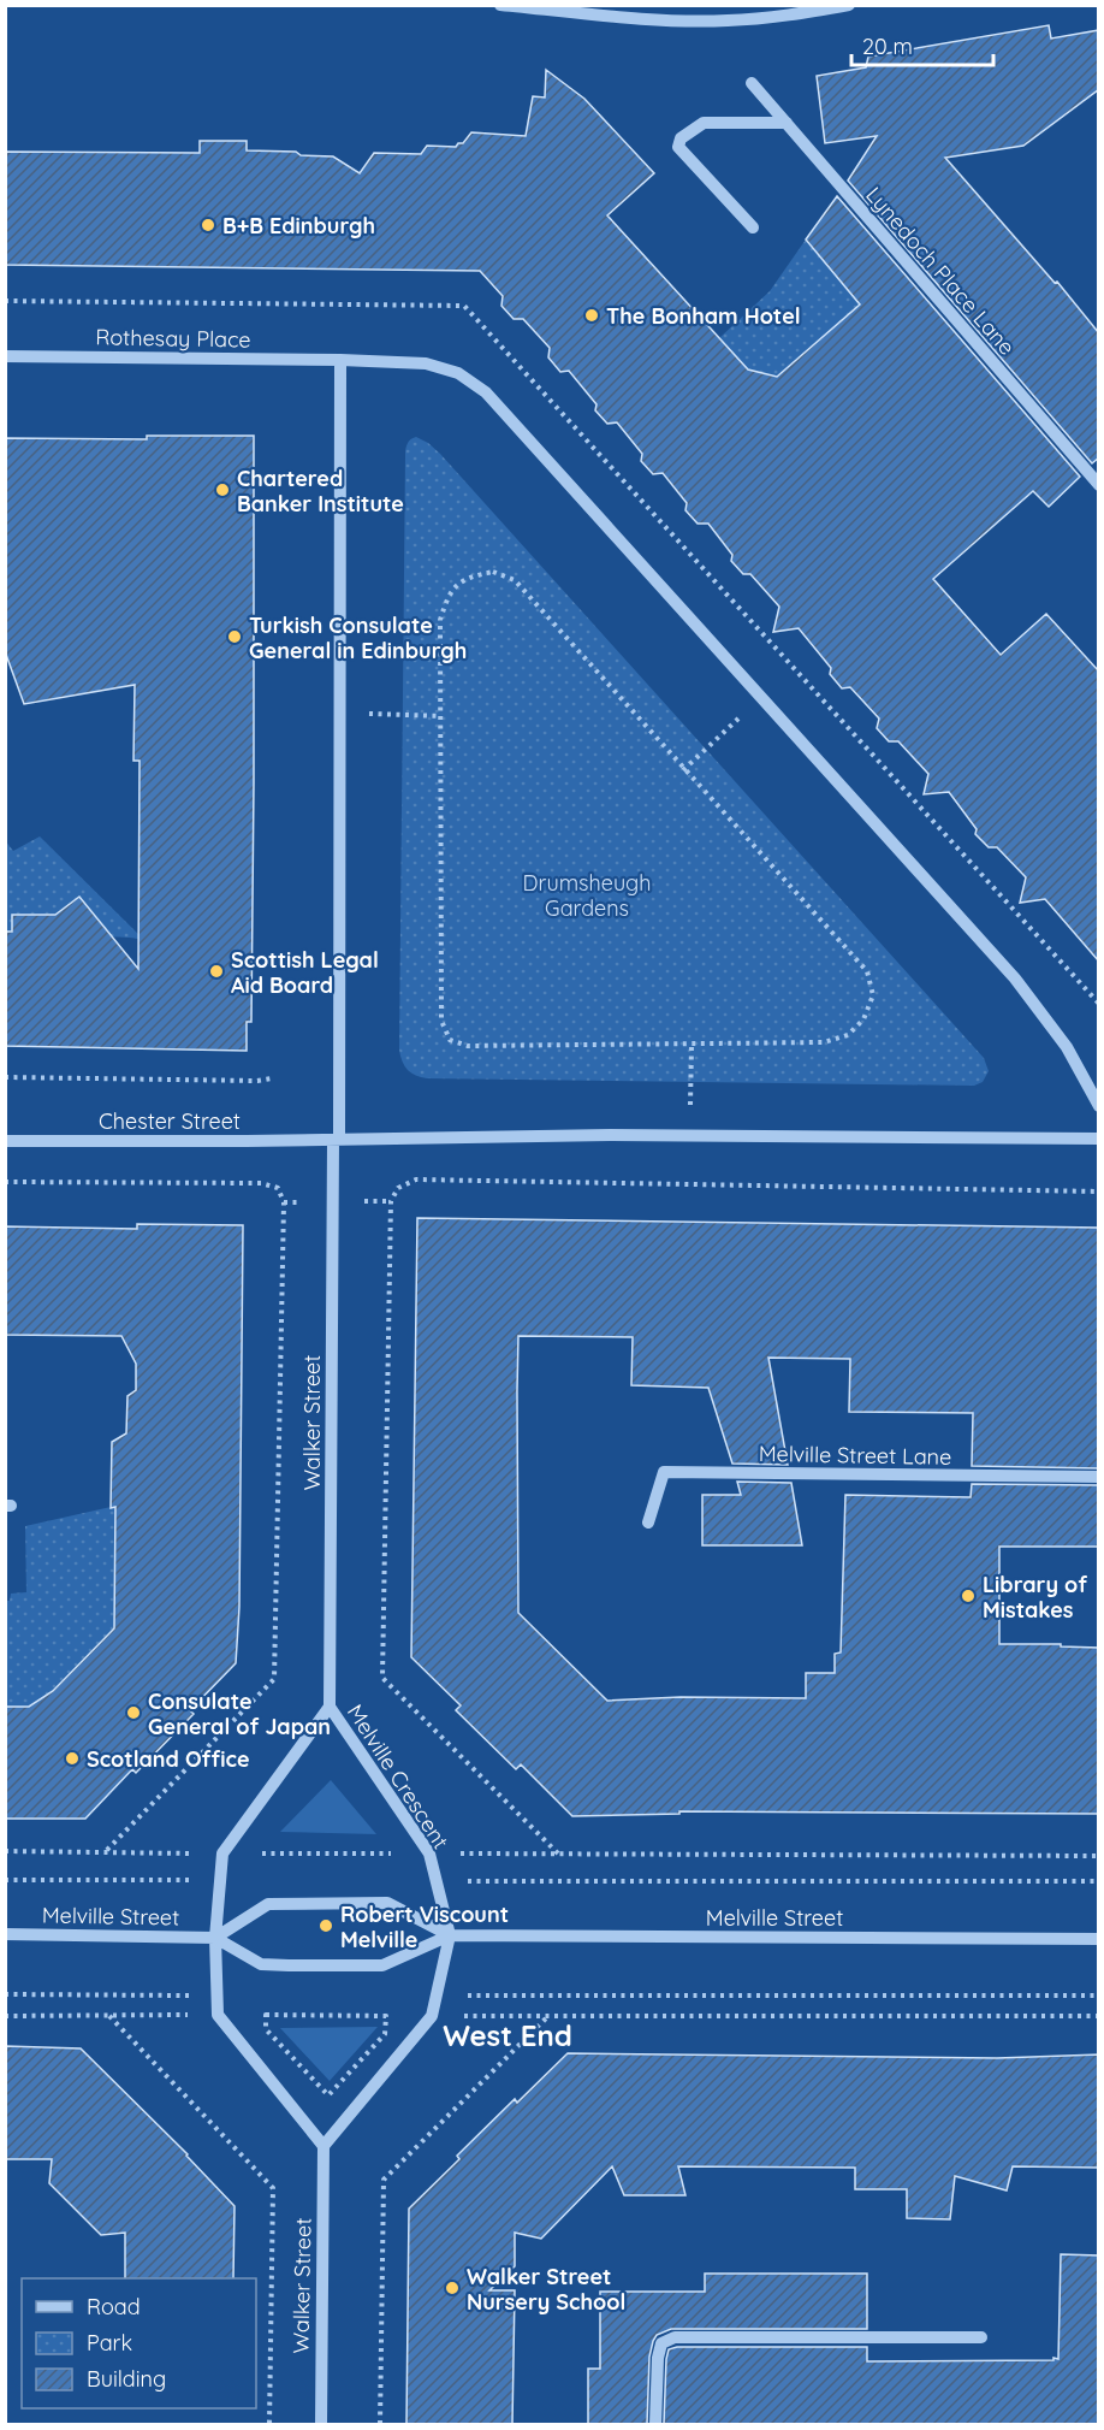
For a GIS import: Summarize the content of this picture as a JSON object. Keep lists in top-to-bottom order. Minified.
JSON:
{"streets":{"street":["Lynedoch Place Lane","Rothesay Place","Chester Street","Walker Street","Melville Street Lane","Melville Crescent","Melville Street"]},"crossings":[["Chester Street","Walker Street"],["Walker Street","Melville Crescent"],["Melville Crescent","Melville Street"]],"districts":["West End"],"parks":["Drumsheugh Gardens"],"places":["B+B Edinburgh","The Bonham Hotel","Chartered Banker Institute","Turkish Consulate General in Edinburgh","Scottish Legal Aid Board","Library of Mistakes","Consulate General of Japan","Scotland Office","Robert Viscount Melville","Walker Street Nursery School"],"legend":["Road","Park","Building"],"scale_bar":"20 m"}
